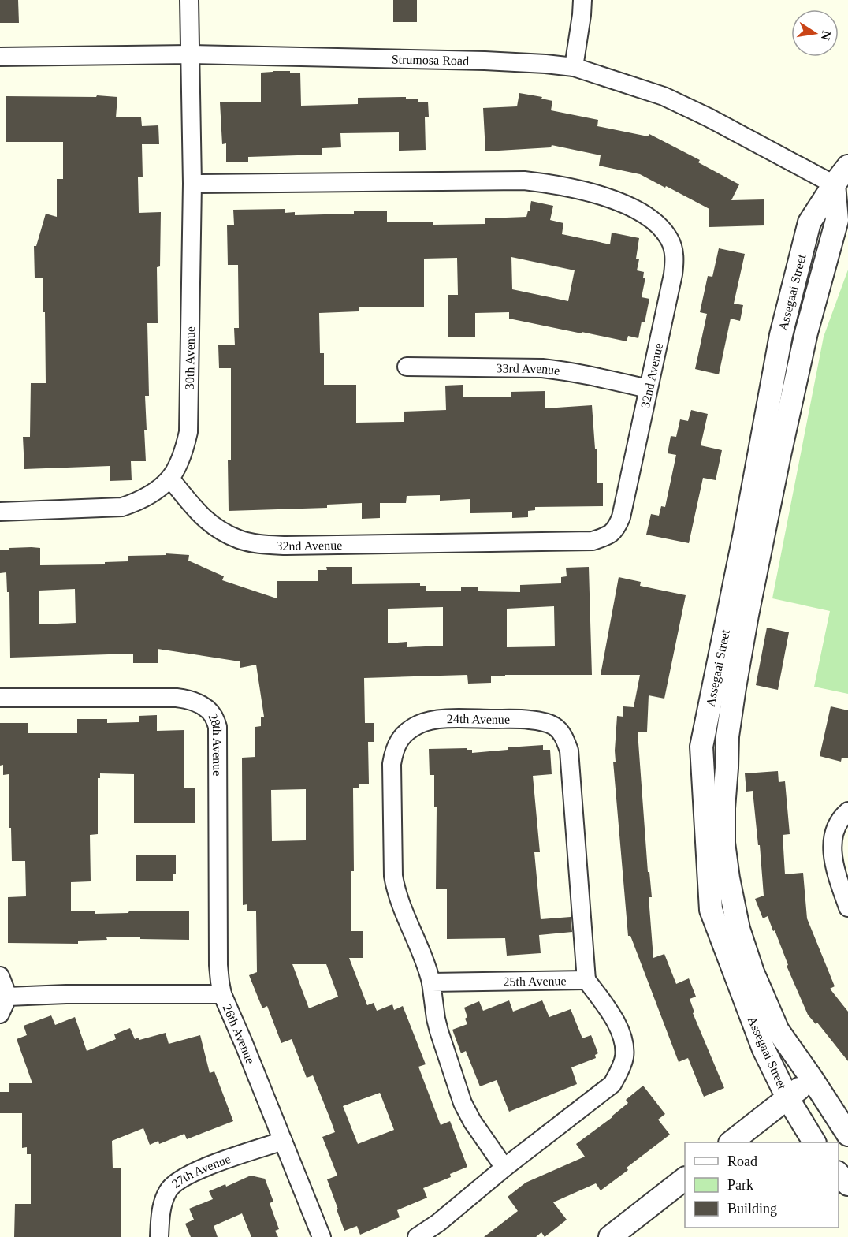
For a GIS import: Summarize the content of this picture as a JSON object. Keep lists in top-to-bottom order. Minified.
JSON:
{"streets":{"street":["Strumosa Road","Assegaai Street","30th Avenue","33rd Avenue","32nd Avenue","24th Avenue","28th Avenue","25th Avenue","26th Avenue","27th Avenue"]},"crossings":[["Strumosa Road","Assegaai Street"],["Strumosa Road","30th Avenue"],["30th Avenue","32nd Avenue"],["33rd Avenue","32nd Avenue"],["24th Avenue","25th Avenue"],["28th Avenue","26th Avenue"],["26th Avenue","27th Avenue"]],"legend":["Road","Park","Building"],"north":"right"}
